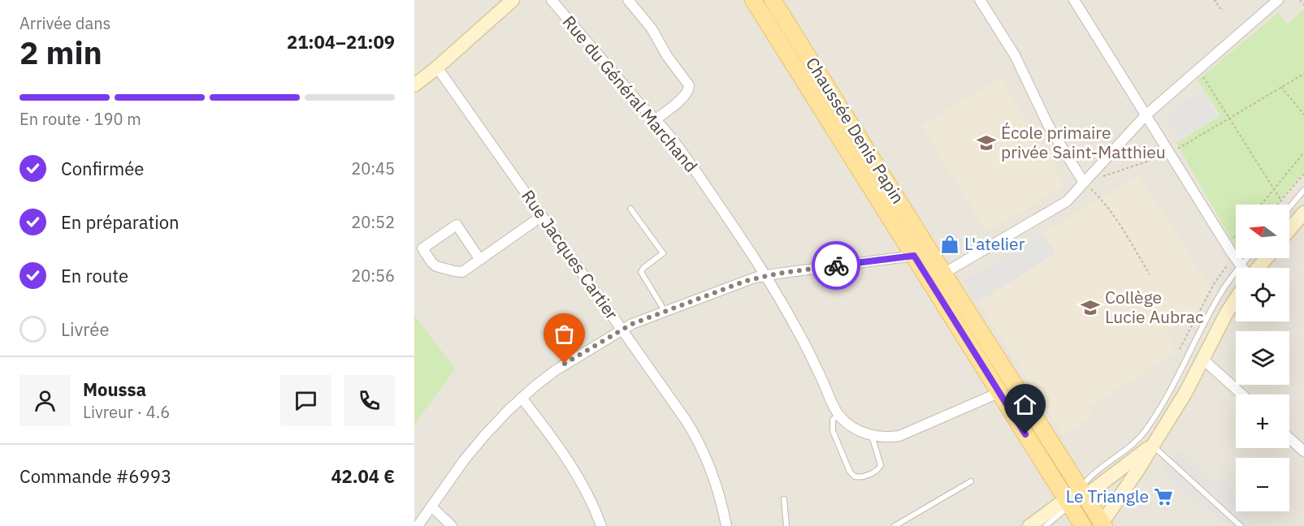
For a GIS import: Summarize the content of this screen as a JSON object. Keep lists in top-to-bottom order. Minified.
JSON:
{"streets":{"main road":["Chaussée Denis Papin"],"street":["Rue du Général Marchand","Rue Jacques Cartier"]},"crossings":[["Rue du Général Marchand","Chaussée Denis Papin"]],"places":{"school or university":["École primaire privée Saint-Matthieu","Collège Lucie Aubrac"],"shop":["L'atelier"],"supermarket":["Le Triangle"]},"north":"left","page":{"heading":["2 min","Arrivée dans","21:04–21:09"],"panel":["Moussa","Livreur · 4.6","Commande #6993","42.04 €"],"bar":"En route · 190 m","list":[["Confirmée","20:45"],["En préparation","20:52"],["En route","20:56"],"Livrée"],"map_buttons":["+","−"]}}
